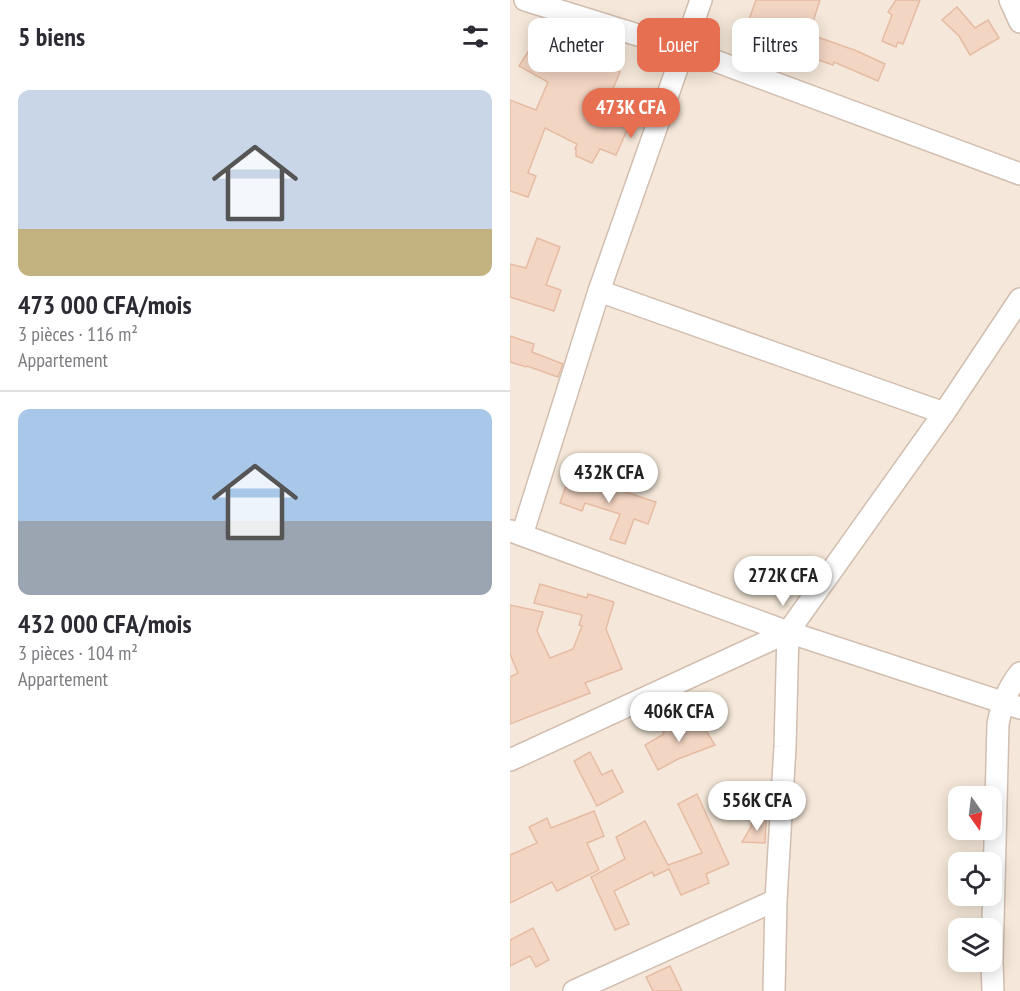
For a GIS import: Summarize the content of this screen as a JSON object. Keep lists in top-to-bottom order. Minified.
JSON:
{"north":"bottom","page":{"heading":"5 biens","chip":["Acheter","Louer","Filtres"],"list":[{"name":"473 000 CFA/mois","note":"3 pièces · 116 m² · Appartement"},{"name":"432 000 CFA/mois","note":"3 pièces · 104 m² · Appartement"}],"price":["473K CFA","432K CFA","272K CFA","406K CFA","556K CFA"]}}
